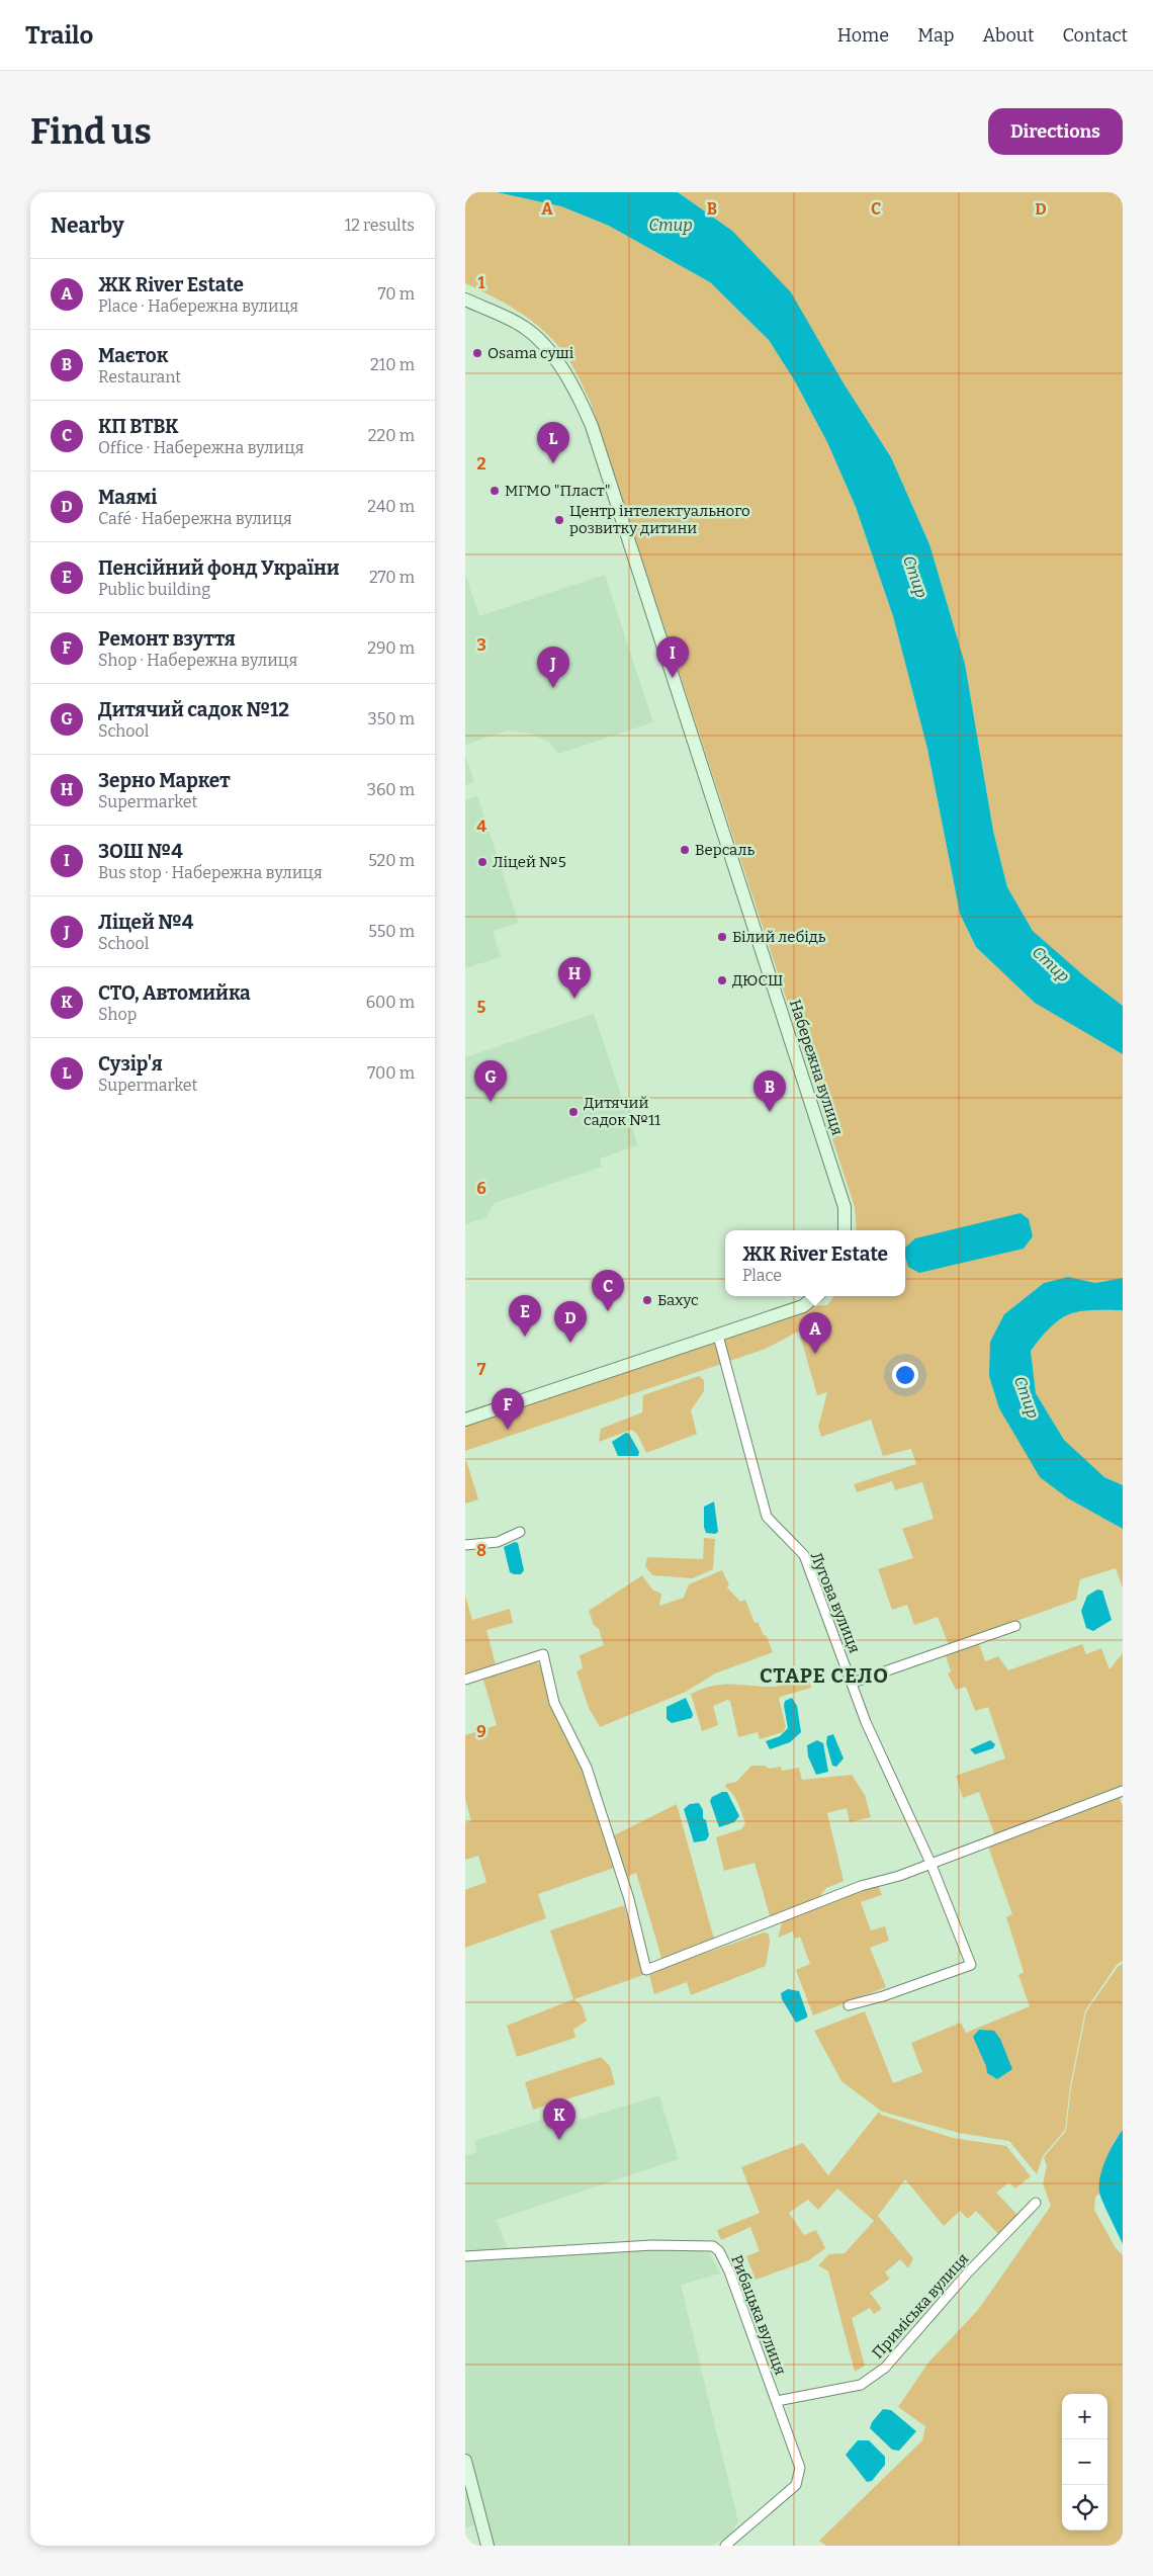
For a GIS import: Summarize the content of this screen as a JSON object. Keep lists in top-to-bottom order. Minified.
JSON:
{"streets":{"street":["Набережна вулиця","Лугова вулиця","Приміська вулиця","Рибацька вулиця"]},"crossings":[["Приміська вулиця","Рибацька вулиця"]],"districts":["СТАРЕ СЕЛО"],"water":["Стир"],"places":["Osama cуші","МГМО \"Пласт\"","Центр інтелектуального розвитку дитини","Версаль","Ліцей №5","Білий лебідь","ДЮСШ","Дитячий садок №11","Бахус"],"page":{"header":"Trailo","nav":["Home","Map","About","Contact"],"buttons":"Directions","title":"Find us","heading":["Nearby","12 results"],"list":[{"mark":"A","name":"ЖК River Estate","note":"Place · Набережна вулиця","value":"70 m"},{"mark":"B","name":"Маєток","note":"Restaurant","value":"210 m"},{"mark":"C","name":"КП ВТВК","note":"Office · Набережна вулиця","value":"220 m"},{"mark":"D","name":"Маямі","note":"Café · Набережна вулиця","value":"240 m"},{"mark":"E","name":"Пенсійний фонд України","note":"Public building","value":"270 m"},{"mark":"F","name":"Ремонт взуття","note":"Shop · Набережна вулиця","value":"290 m"},{"mark":"G","name":"Дитячий садок №12","note":"School","value":"350 m"},{"mark":"H","name":"Зерно Маркет","note":"Supermarket","value":"360 m"},{"mark":"I","name":"ЗОШ №4","note":"Bus stop · Набережна вулиця","value":"520 m"},{"mark":"J","name":"Ліцей №4","note":"School","value":"550 m"},{"mark":"K","name":"СТО, Автомийка","note":"Shop","value":"600 m"},{"mark":"L","name":"Сузір'я","note":"Supermarket","value":"700 m"}],"pins":["L","I","J","H","G","B","C","E","D","A","F","K"],"popup":["ЖК River Estate","Place"],"map_buttons":["+","−"]},"grid":{"columns":["A","B","C","D"],"rows":["1","2","3","4","5","6","7","8","9"]}}
